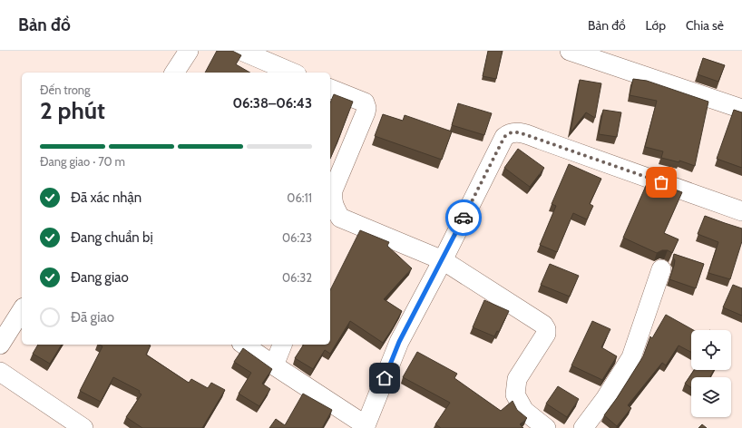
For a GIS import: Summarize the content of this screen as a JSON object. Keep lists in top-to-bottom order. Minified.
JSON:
{"page":{"header":"Bản đồ","nav":["Bản đồ","Lớp","Chia sẻ"],"heading":["2 phút","Đến trong","06:38–06:43"],"bar":"Đang giao · 70 m","list":[["Đã xác nhận","06:11"],["Đang chuẩn bị","06:23"],["Đang giao","06:32"],"Đã giao"]}}
